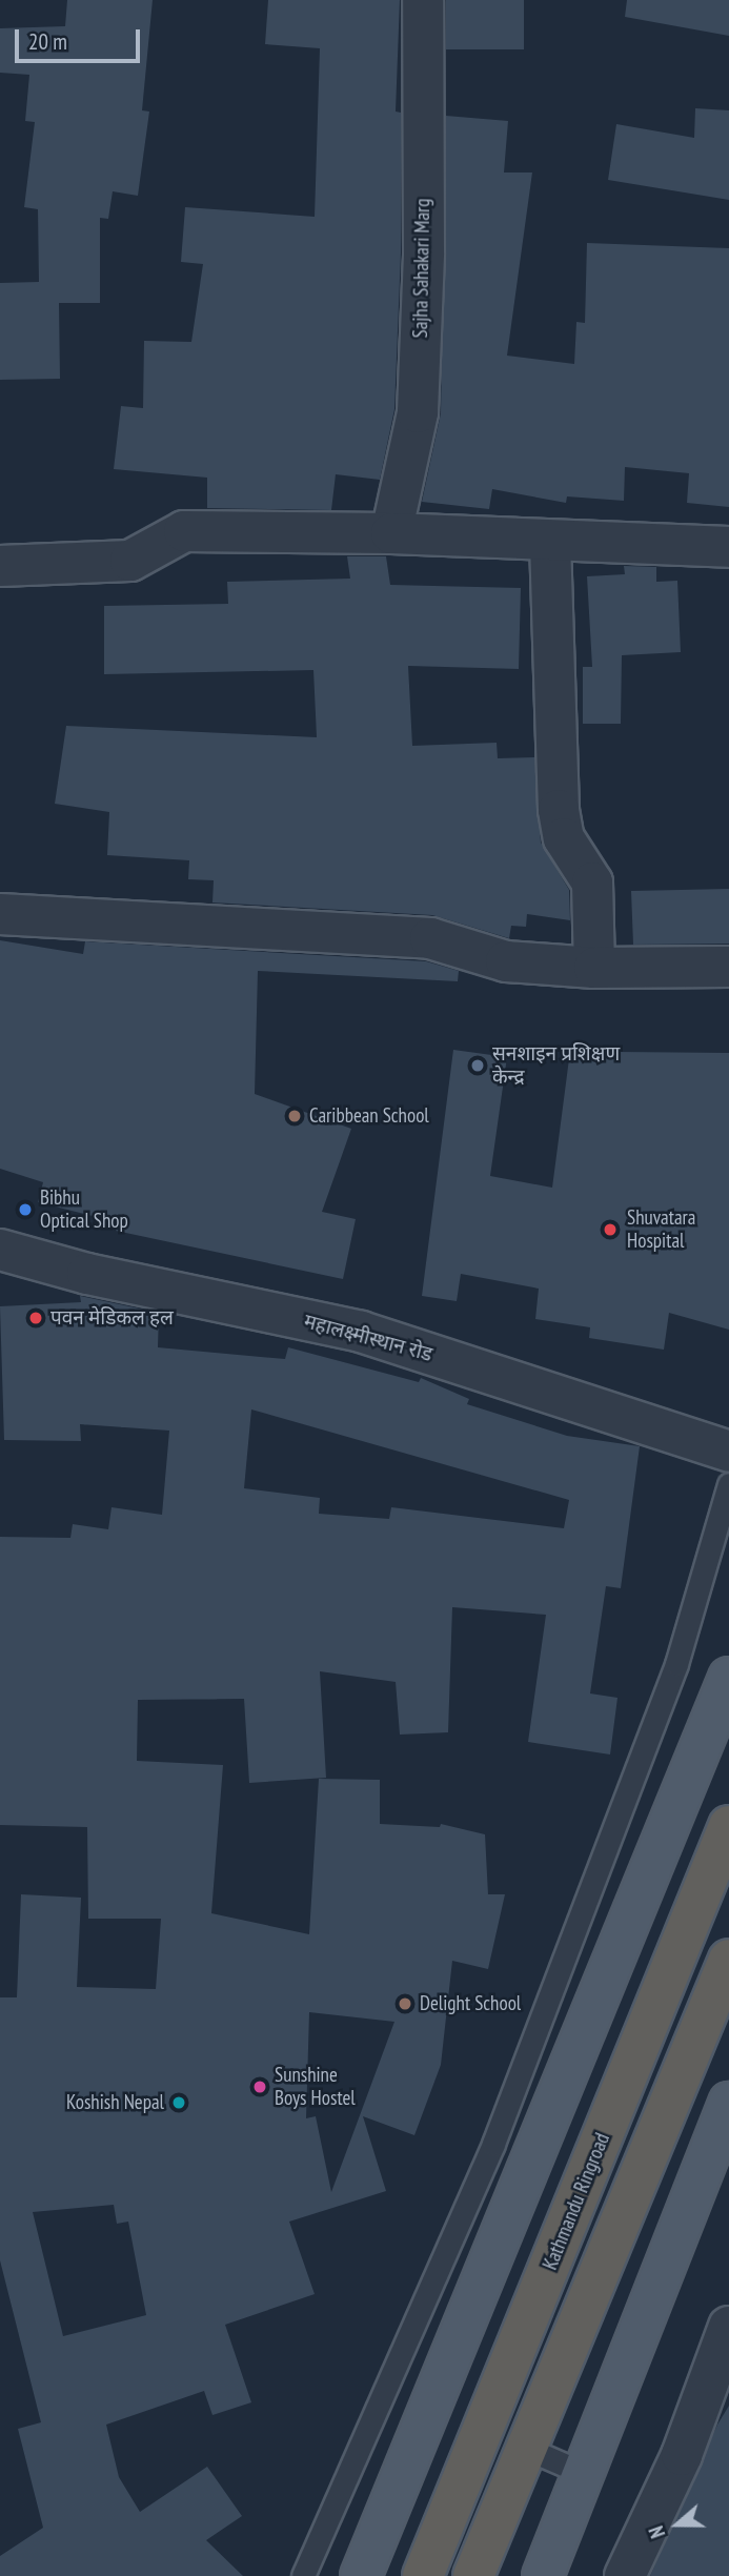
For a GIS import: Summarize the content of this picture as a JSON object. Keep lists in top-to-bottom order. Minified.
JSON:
{"streets":{"highway":["Kathmandu Ringroad"],"street":["Sajha Sahakari Marg","महालक्ष्मीस्थान रोड"]},"places":["सनशाइन प्रशिक्षण केन्द्र","Caribbean School","Bibhu Optical Shop","Shuvatara Hospital","पवन मेडिकल हल","Delight School","Sunshine Boys Hostel","Koshish Nepal"],"scale_bar":"20 m","north":"left"}
